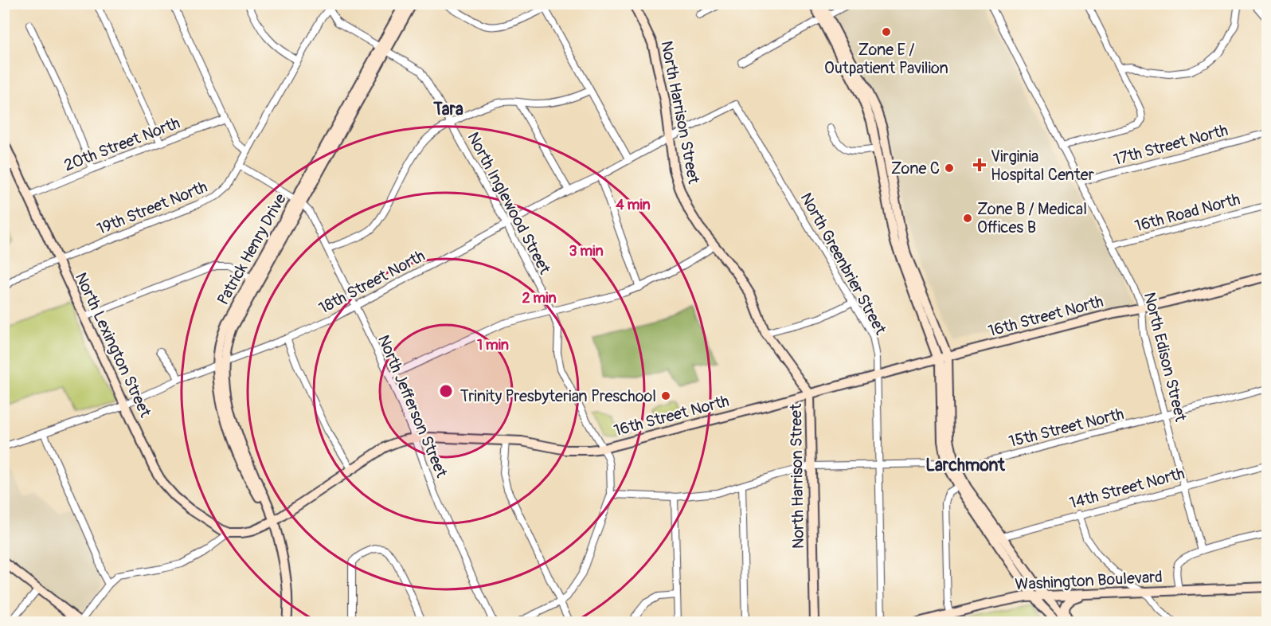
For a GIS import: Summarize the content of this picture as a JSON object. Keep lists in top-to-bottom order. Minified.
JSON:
{"streets":{"street":["North Harrison Street","20th Street North","17th Street North","North Inglewood Street","19th Street North","16th Road North","Patrick Henry Drive","North Greenbrier Street","18th Street North","16th Street North","North Lexington Street","North Edison Street","North Jefferson Street","15th Street North","14th Street North","Washington Boulevard"]},"crossings":[["North Harrison Street","18th Street North"],["North Harrison Street","16th Street North"],["North Harrison Street","15th Street North"],["20th Street North","North Lexington Street"],["17th Street North","North Edison Street"],["North Inglewood Street","19th Street North"],["North Inglewood Street","Patrick Henry Drive"],["North Inglewood Street","18th Street North"],["North Inglewood Street","16th Street North"],["North Inglewood Street","15th Street North"],["19th Street North","North Lexington Street"],["16th Road North","North Edison Street"],["Patrick Henry Drive","18th Street North"],["Patrick Henry Drive","16th Street North"],["Patrick Henry Drive","North Jefferson Street"],["North Greenbrier Street","18th Street North"],["North Greenbrier Street","16th Street North"],["North Greenbrier Street","15th Street North"],["18th Street North","North Lexington Street"],["18th Street North","North Jefferson Street"],["16th Street North","North Lexington Street"],["16th Street North","North Edison Street"],["16th Street North","North Jefferson Street"],["North Edison Street","15th Street North"],["North Edison Street","14th Street North"]],"districts":["Tara","Larchmont"],"places":{"other":["Zone E / Outpatient Pavilion","Zone C","Zone B / Medical Offices B","Trinity Presbyterian Preschool"],"health":["Virginia Hospital Center"]},"rings":["4 min","3 min","2 min","1 min"]}
